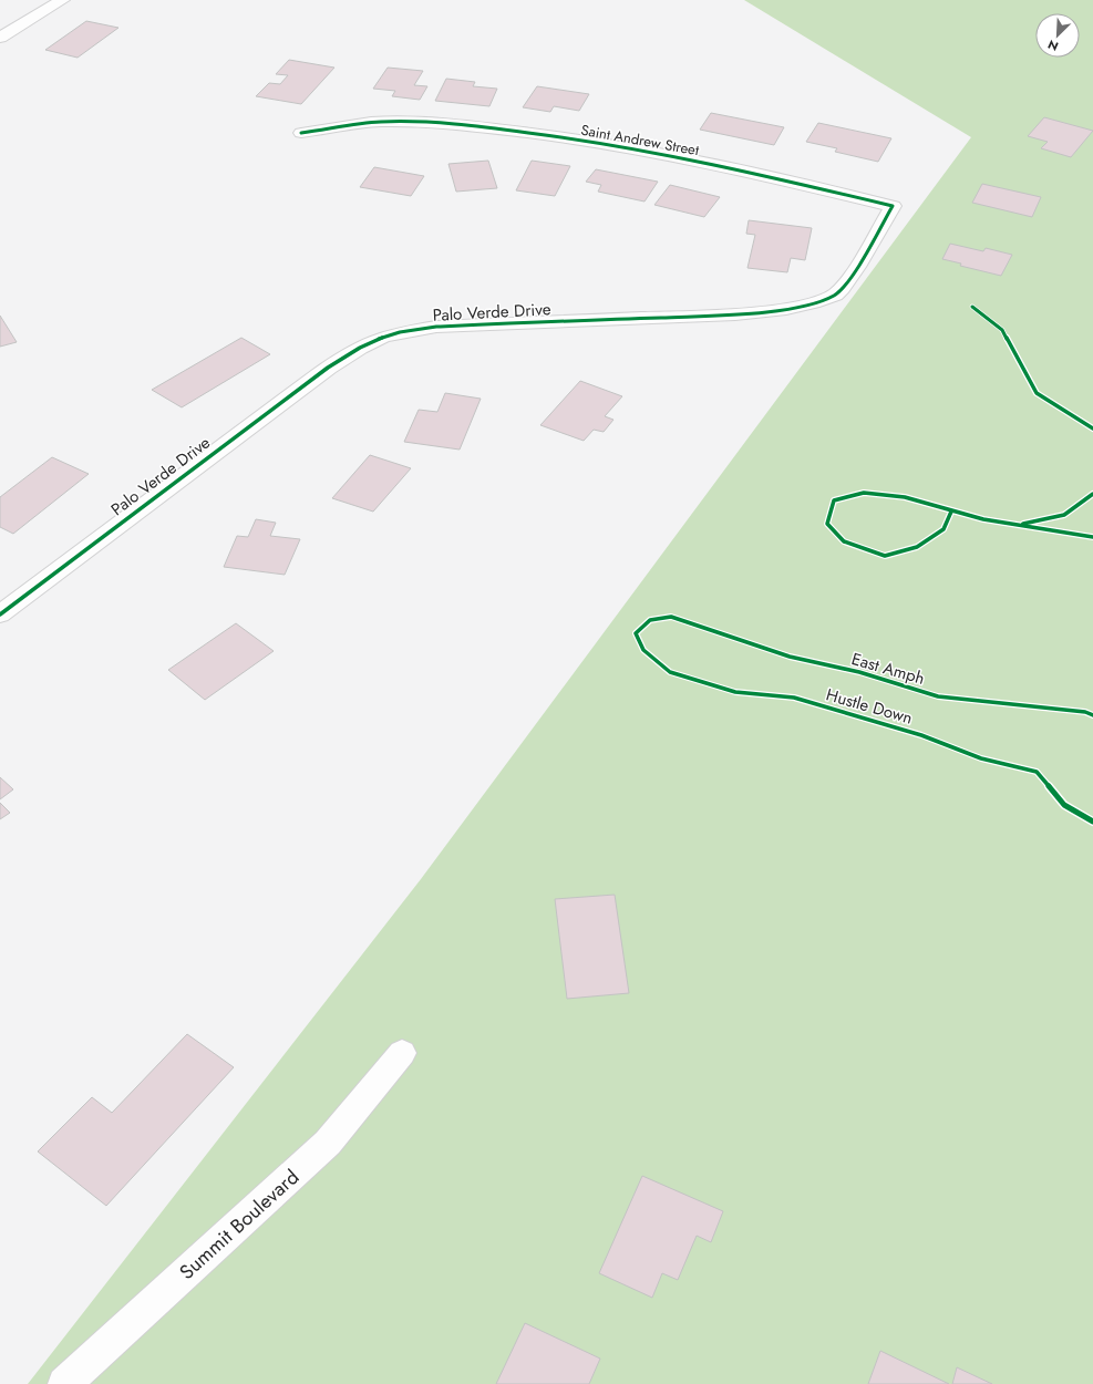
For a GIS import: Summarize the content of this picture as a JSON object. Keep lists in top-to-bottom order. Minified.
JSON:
{"streets":{"street":["Saint Andrew Street","Palo Verde Drive","Summit Boulevard"],"cycle path":["East Amph"]},"crossings":[["Saint Andrew Street","Palo Verde Drive"]],"north":"bottom left"}
